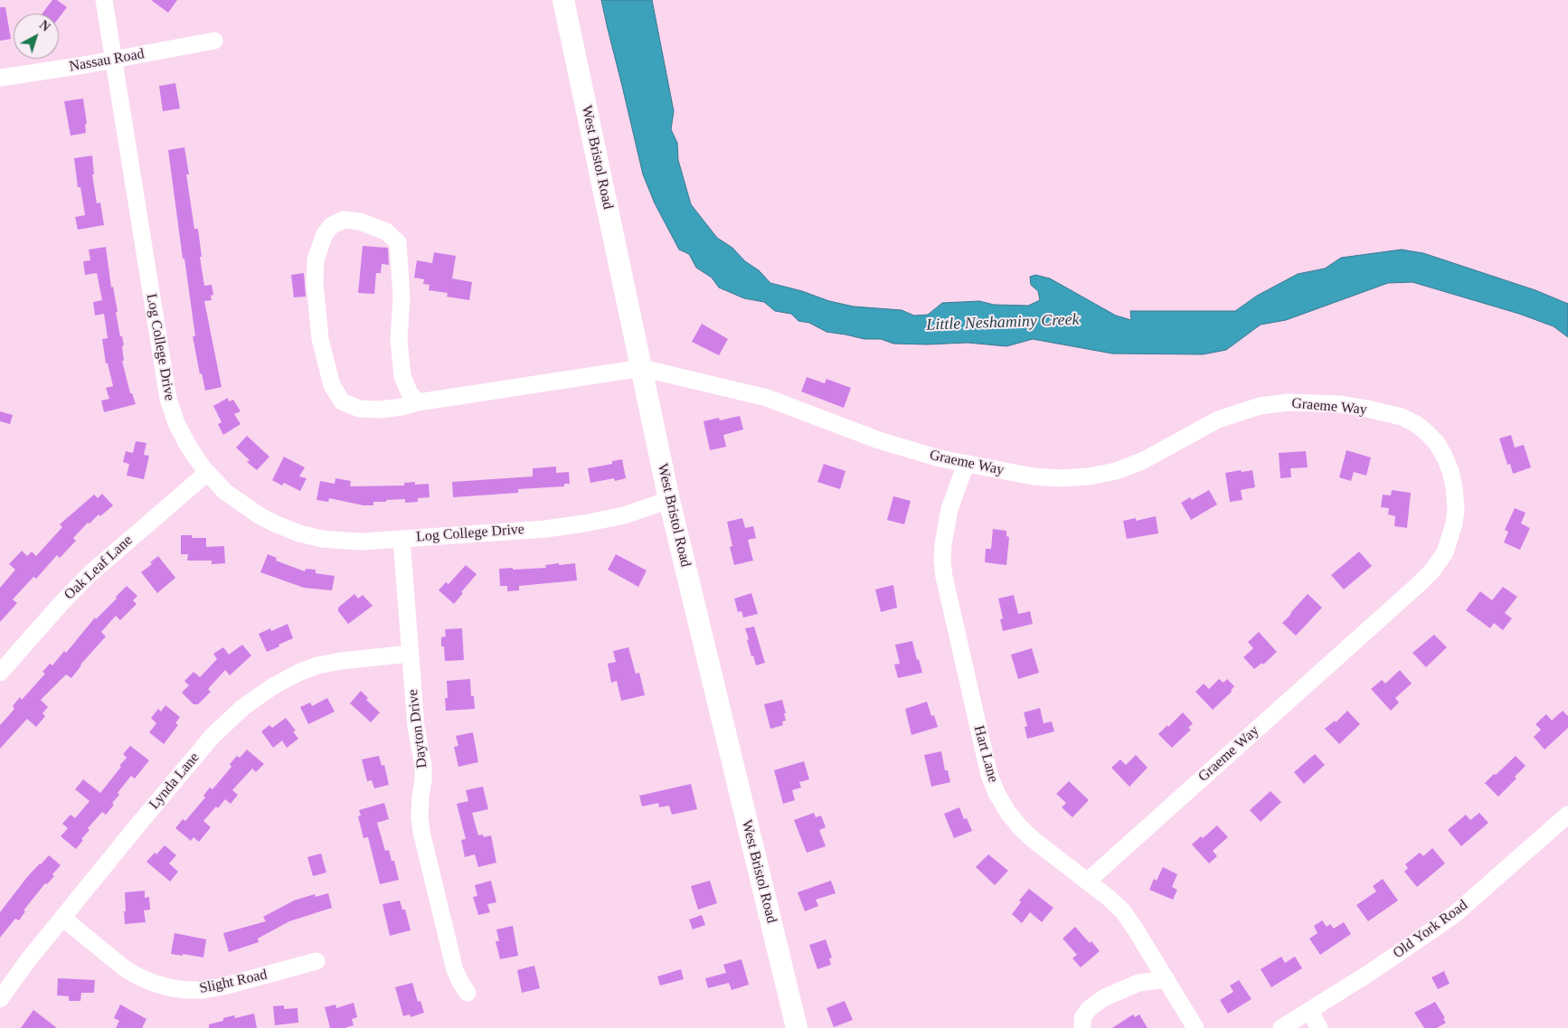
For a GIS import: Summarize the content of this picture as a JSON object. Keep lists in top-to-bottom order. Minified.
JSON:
{"streets":{"main road":["West Bristol Road"],"street":["Nassau Road","Log College Drive","Graeme Way","Oak Leaf Lane","Dayton Drive","Hart Lane","Lynda Lane","Old York Road","Slight Road"]},"crossings":[["Nassau Road","Log College Drive"],["West Bristol Road","Log College Drive"],["West Bristol Road","Graeme Way"],["Log College Drive","Oak Leaf Lane"],["Log College Drive","Dayton Drive"],["Graeme Way","Hart Lane"],["Dayton Drive","Lynda Lane"],["Lynda Lane","Slight Road"]],"water":["Little Neshaminy Creek"],"north":"top right"}
